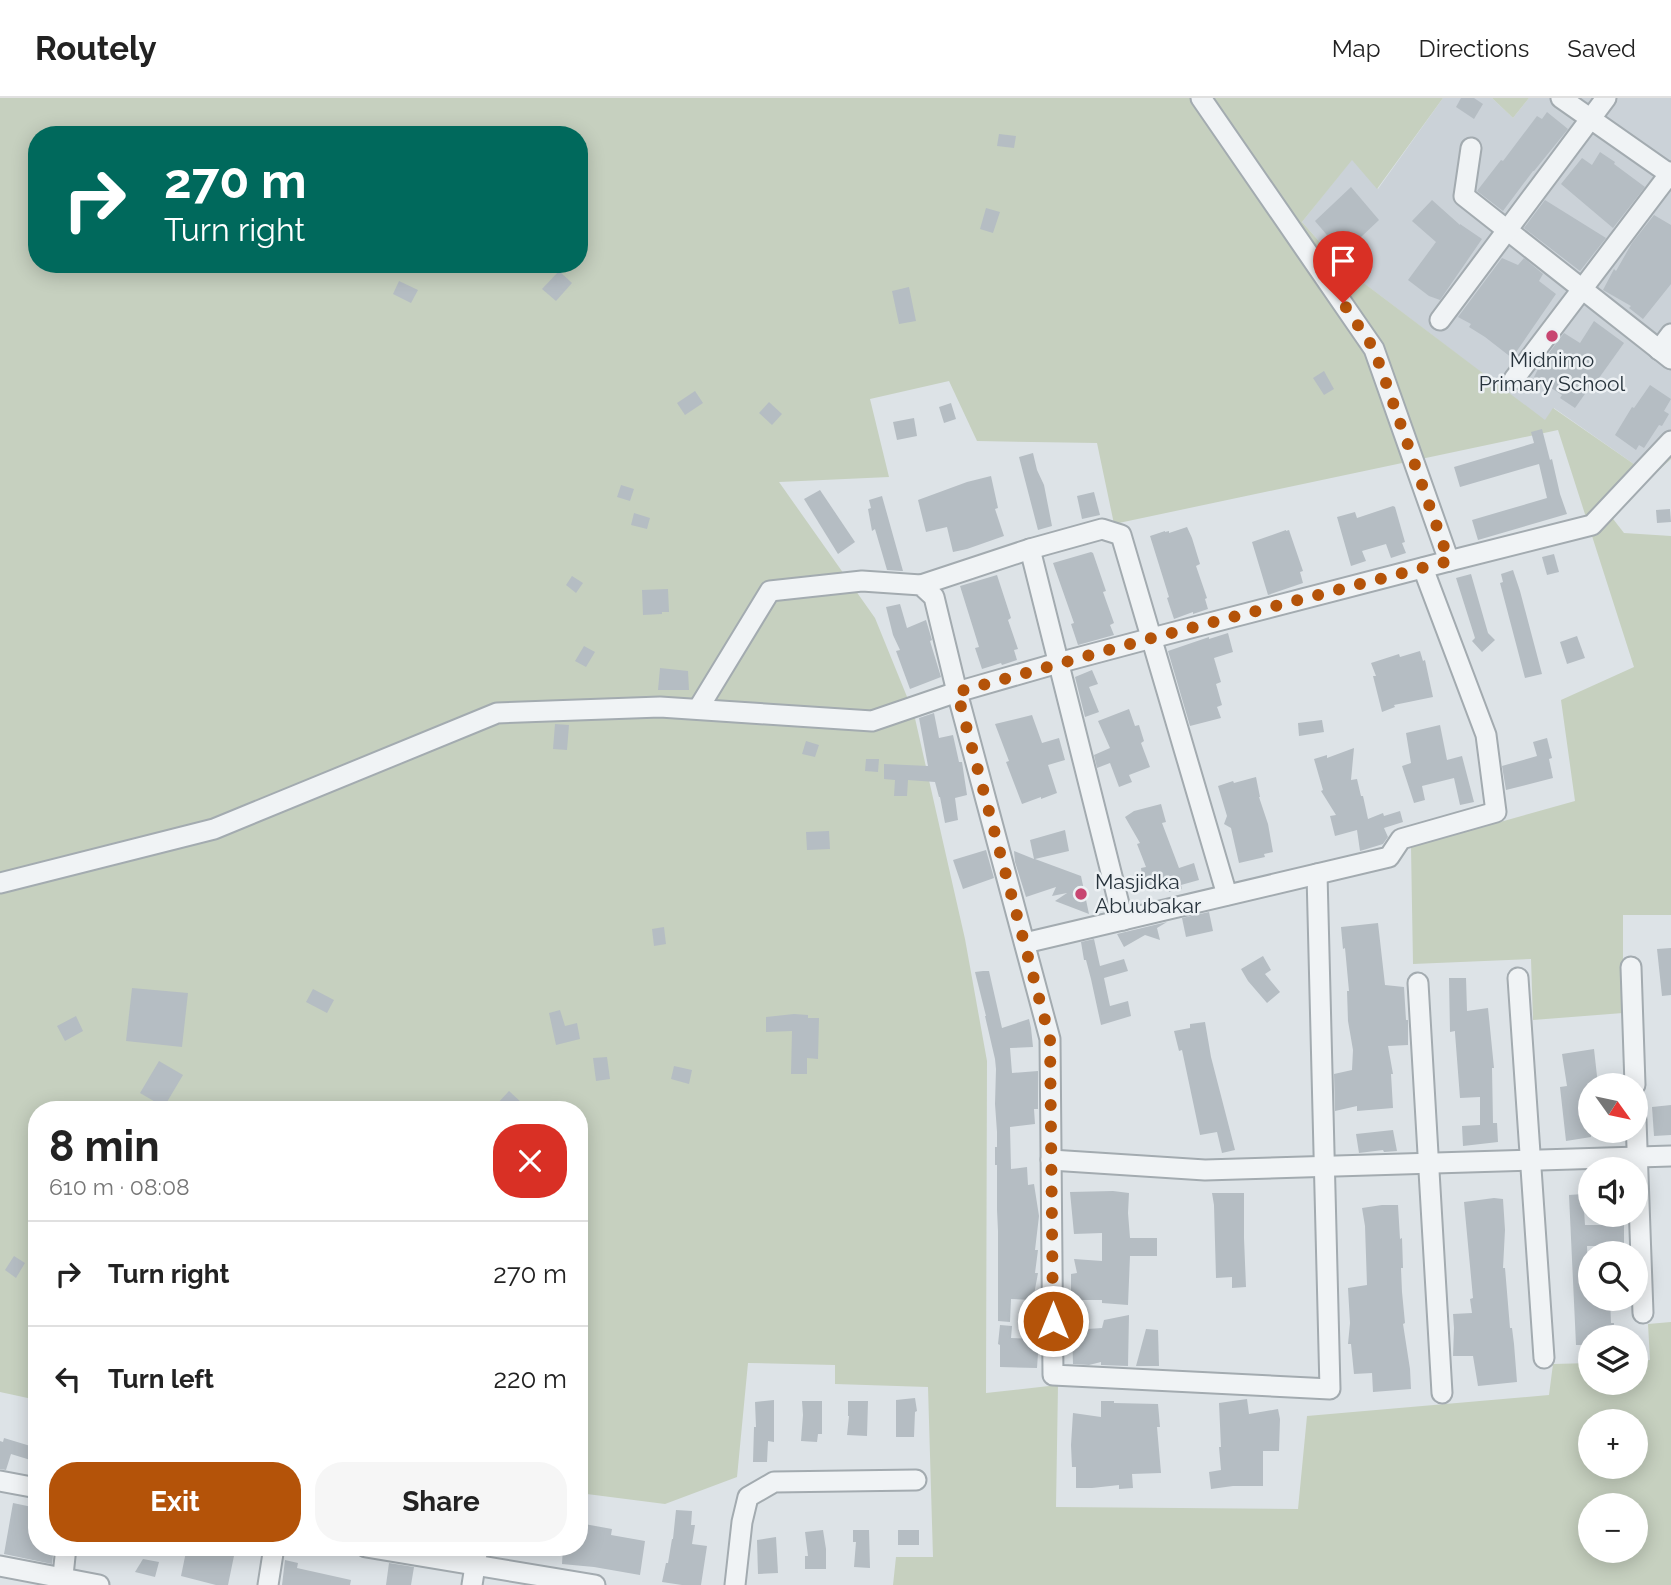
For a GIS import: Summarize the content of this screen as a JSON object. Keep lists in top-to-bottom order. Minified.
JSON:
{"places":["Midnimo Primary School","Masjidka Abuubakar"],"north":"bottom right","page":{"header":"Routely","nav":["Map","Directions","Saved"],"turn":["270 m","Turn right"],"map_buttons":["+","−"],"heading":["8 min","610 m · 08:08"],"list":[{"name":"Turn right","value":"270 m"},{"name":"Turn left","value":"220 m"}],"buttons":["Exit","Share"]}}
